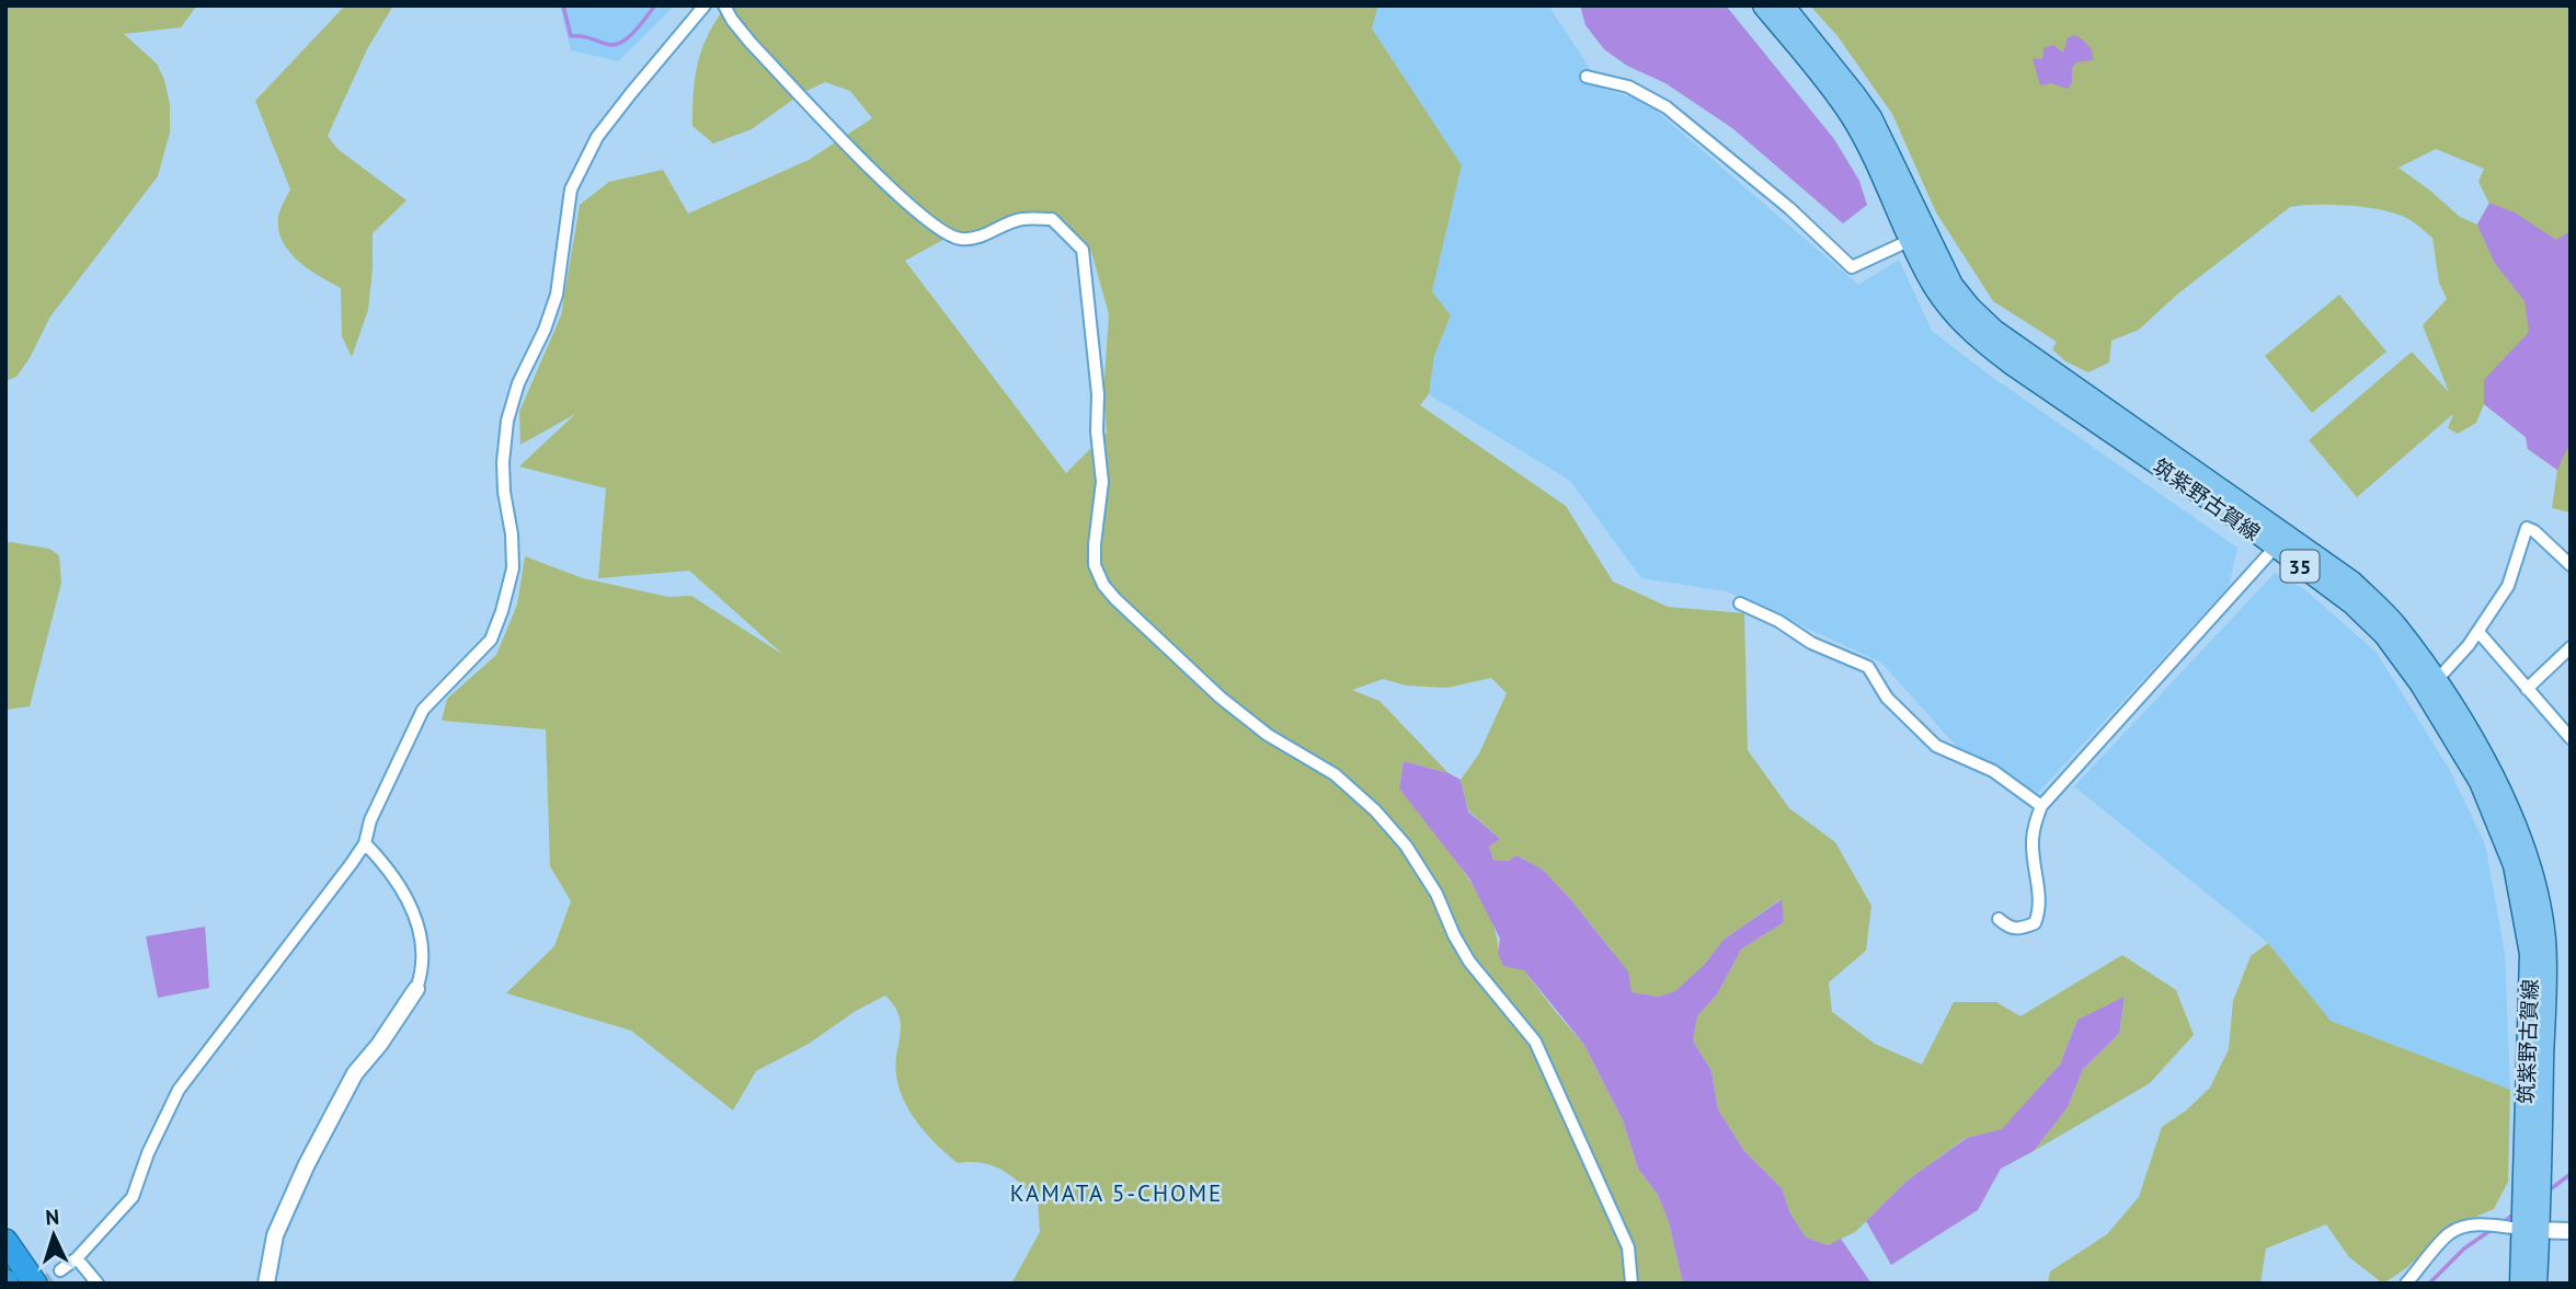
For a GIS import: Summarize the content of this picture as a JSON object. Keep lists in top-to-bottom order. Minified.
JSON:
{"streets":{"main road":["筑紫野古賀線","35"]},"districts":["KAMATA 5-CHOME"],"north":"top"}
